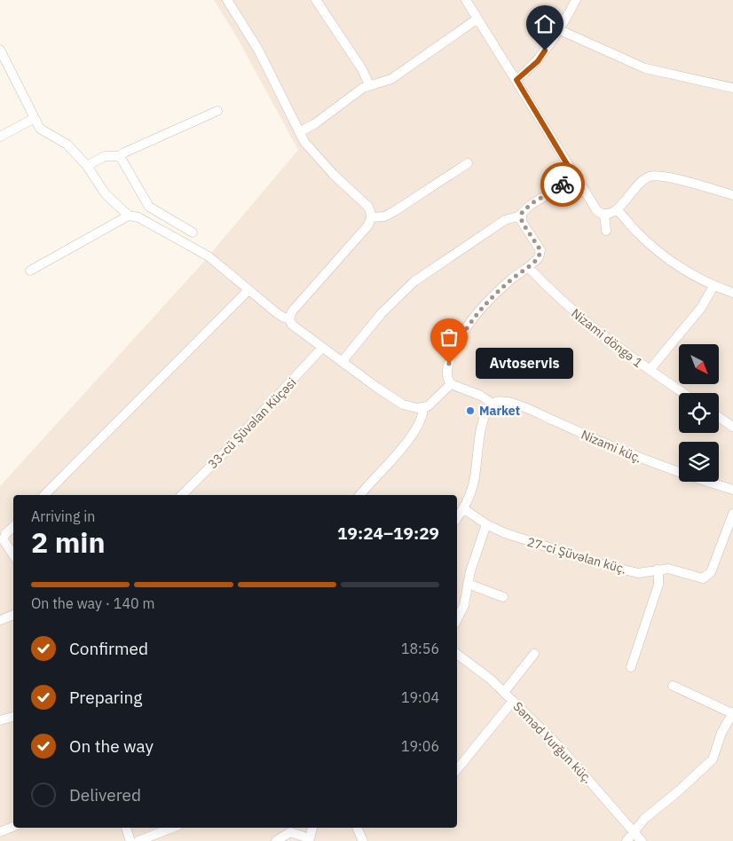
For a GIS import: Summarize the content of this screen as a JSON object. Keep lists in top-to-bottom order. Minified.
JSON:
{"streets":{"street":["Nizami döngə 1","33-cü Şüvəlan Küçəsi","Nizami küç.","27-ci Şüvəlan küç.","Səməd Vurğun küç."]},"places":["Avtoservis","Market"],"north":"bottom right","page":{"bubble":"Avtoservis","heading":["2 min","Arriving in","19:24–19:29"],"bar":"On the way · 140 m","list":[["Confirmed","18:56"],["Preparing","19:04"],["On the way","19:06"],"Delivered"]}}
